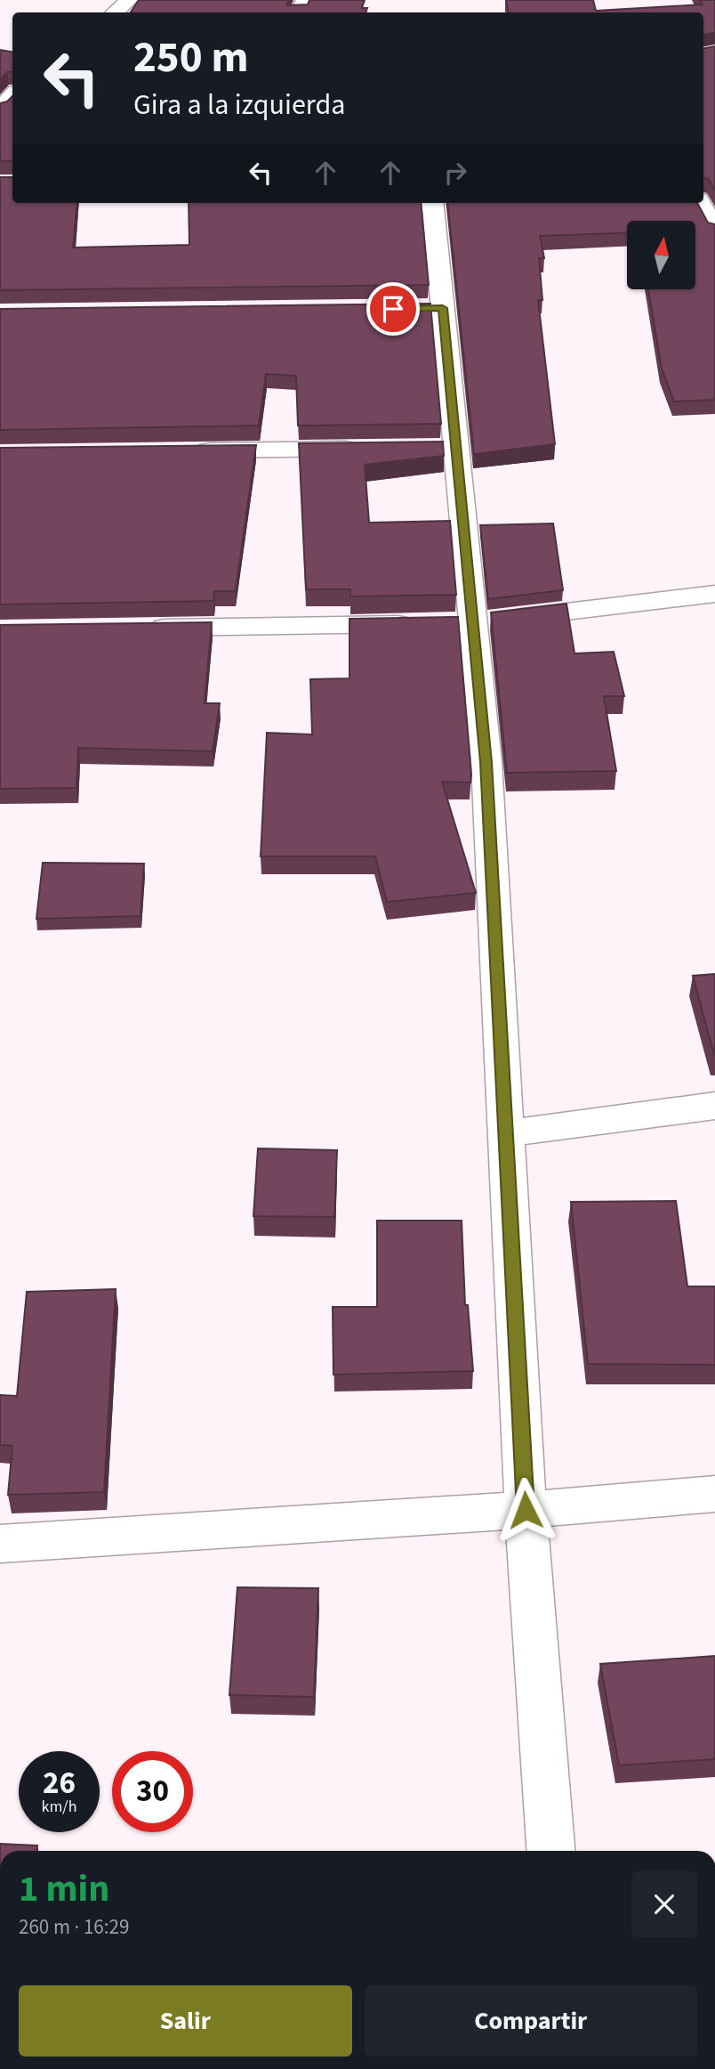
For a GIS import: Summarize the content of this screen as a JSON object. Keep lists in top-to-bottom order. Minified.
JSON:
{"north":"top","page":{"turn":["250 m","Gira a la izquierda"],"speed":"26 km/h","limit":"30","heading":["1 min","260 m · 16:29"],"buttons":["Salir","Compartir"]}}
